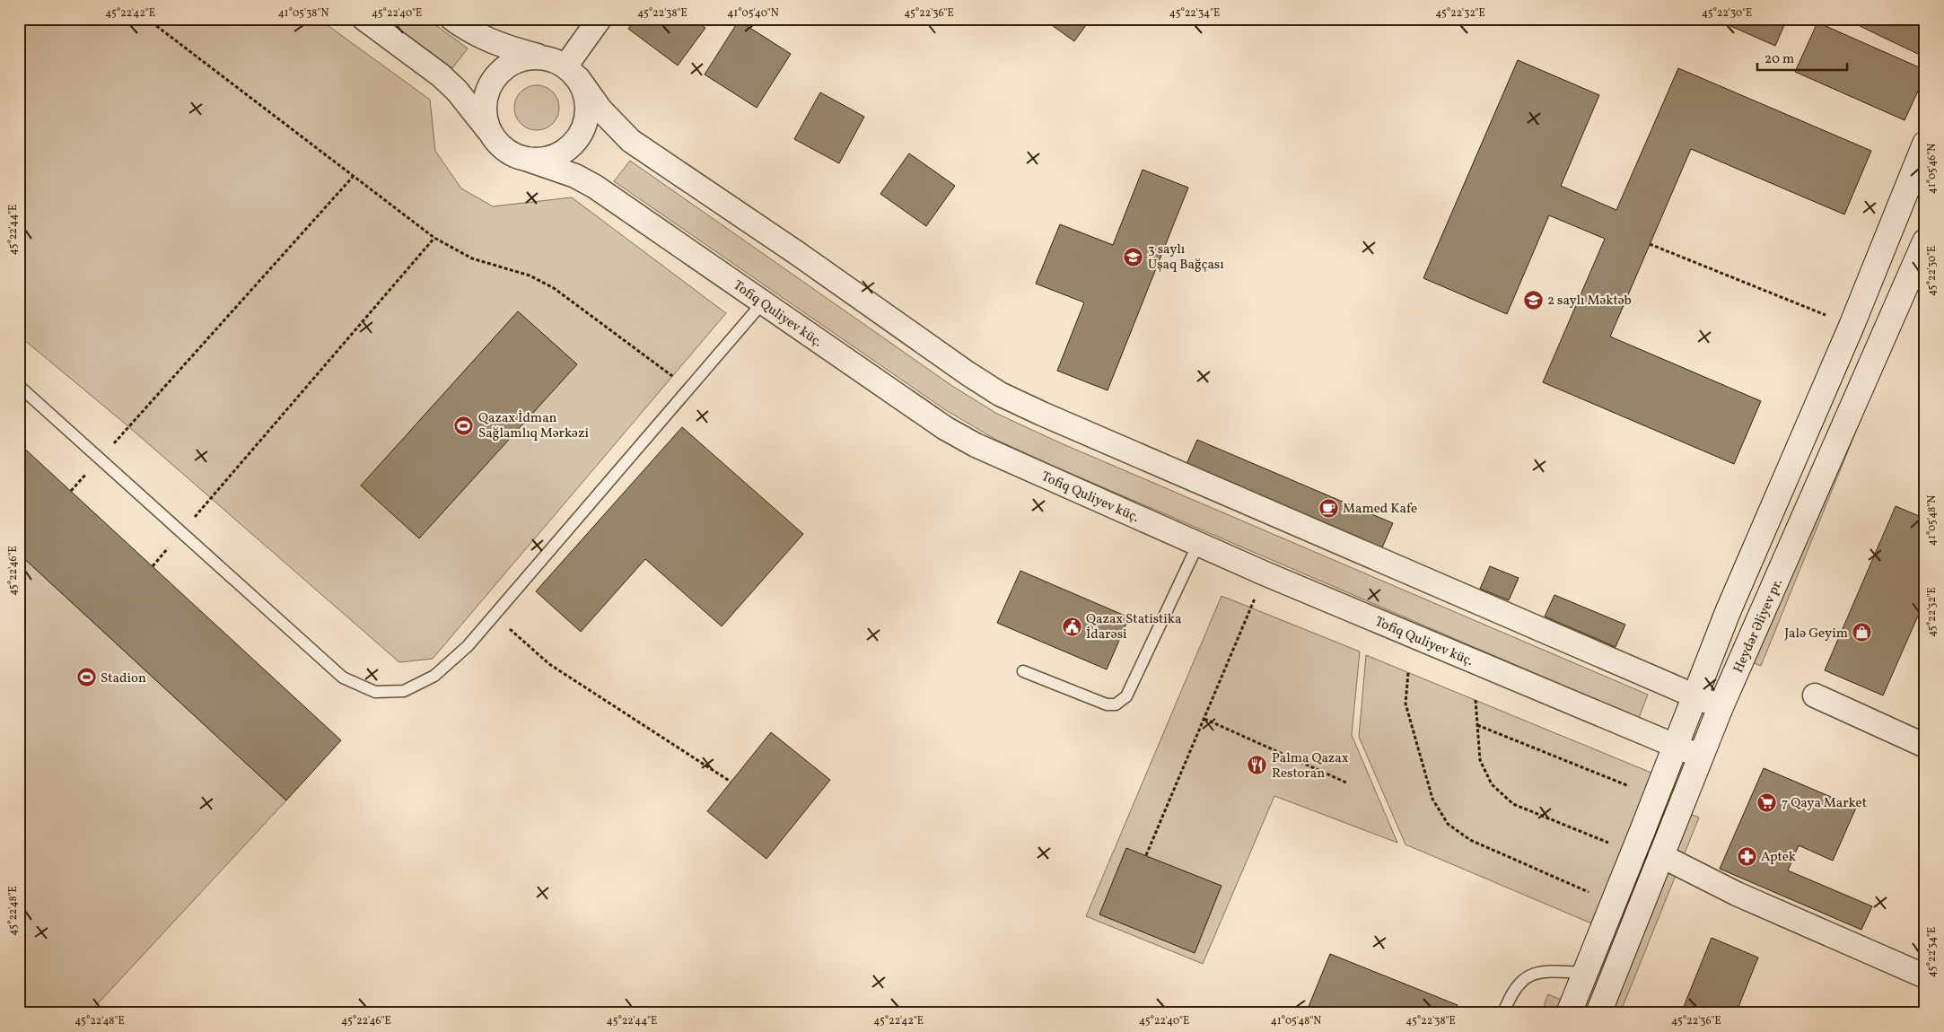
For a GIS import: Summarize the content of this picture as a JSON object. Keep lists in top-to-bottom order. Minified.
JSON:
{"streets":{"main road":["Heydər Əliyev pr."],"street":["Tofiq Quliyev küç."]},"crossings":[["Tofiq Quliyev küç.","Heydər Əliyev pr."]],"places":{"school or university":["3 saylı Uşaq Bağçası","2 saylı Məktəb"],"sports":["Qazax İdman Sağlamlıq Mərkəzi","Stadion"],"cafe":["Mamed Kafe"],"public building":["Qazax Statistika İdarəsi"],"shop":["Jalə Geyim"],"restaurant":["Palma Qazax Restoran"],"supermarket":["7 Qaya Market"],"pharmacy":["Aptek"]},"scale_bar":"20 m","coordinates":["45°22'42\"E","41°05'38\"N","45°22'40\"E","45°22'38\"E","41°05'40\"N","45°22'36\"E","45°22'34\"E","45°22'32\"E","45°22'30\"E","41°05'46\"N","45°22'44\"E","41°05'48\"N","45°22'46\"E","45°22'48\"E"]}
